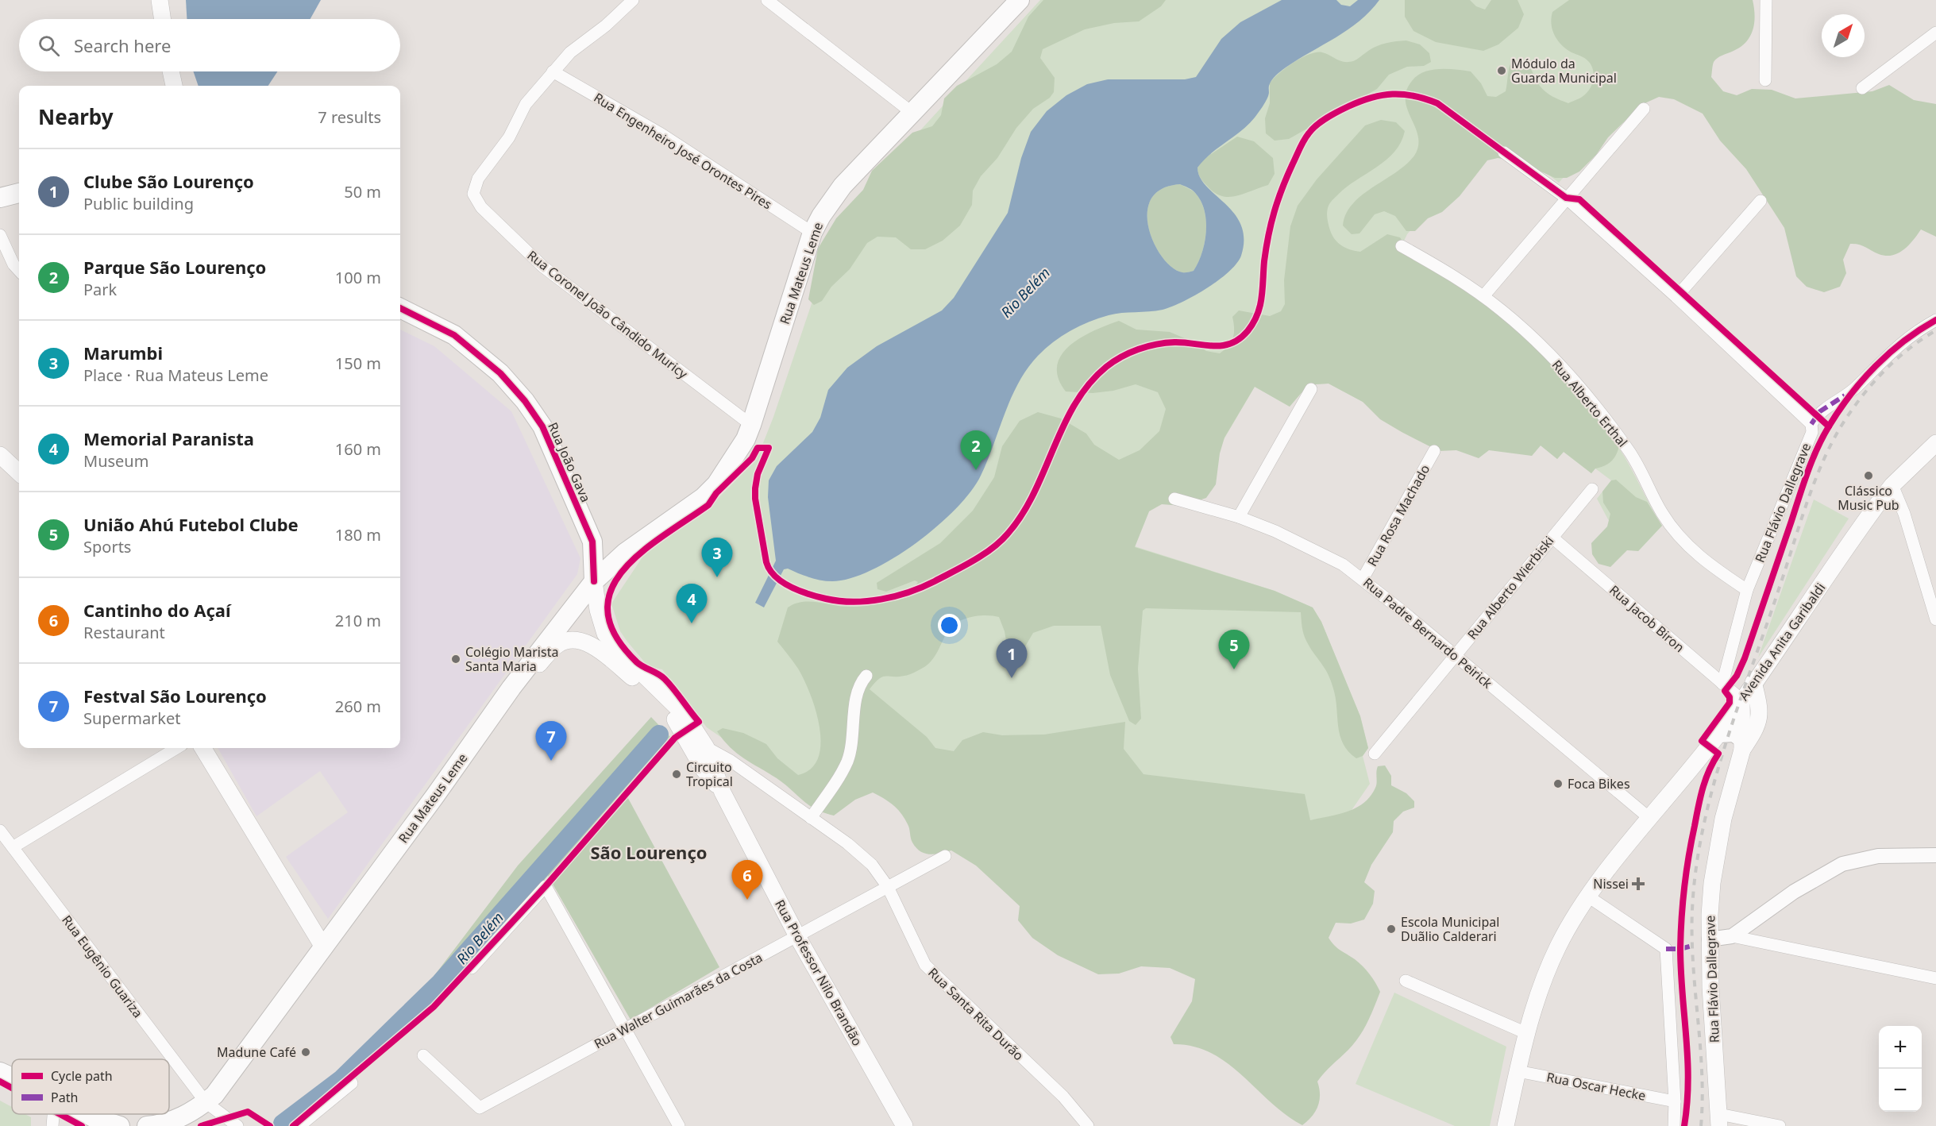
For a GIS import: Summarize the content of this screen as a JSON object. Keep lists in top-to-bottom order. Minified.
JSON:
{"streets":{"main road":["Rua Mateus Leme","Rua João Gava","Rua Flávio Dallegrave","Avenida Anita Garibaldi","Rua Professor Nilo Brandão"],"street":["Rua Engenheiro José Orontes Pires","Rua Coronel João Cândido Muricy","Rua Alberto Erthal","Rua Rosa Machado","Rua Alberto Wierbiski","Rua Jacob Biron","Rua Padre Bernardo Peirick","Rua Eugênio Guariza","Rua Walter Guimarães da Costa","Rua Santa Rita Durão","Rua Oscar Hecke"]},"crossings":[["Rua Engenheiro José Orontes Pires","Rua Mateus Leme"],["Rua Engenheiro José Orontes Pires","Rua Coronel João Cândido Muricy"],["Rua Mateus Leme","Rua Coronel João Cândido Muricy"],["Rua Mateus Leme","Rua João Gava"],["Rua Mateus Leme","Rua Eugênio Guariza"],["Rua Mateus Leme","Rua Professor Nilo Brandão"],["Rua Alberto Erthal","Rua Flávio Dallegrave"],["Rua João Gava","Rua Professor Nilo Brandão"],["Rua Flávio Dallegrave","Rua Jacob Biron"],["Rua Flávio Dallegrave","Avenida Anita Garibaldi"],["Rua Rosa Machado","Rua Padre Bernardo Peirick"],["Rua Alberto Wierbiski","Rua Jacob Biron"],["Rua Alberto Wierbiski","Rua Padre Bernardo Peirick"],["Rua Jacob Biron","Avenida Anita Garibaldi"],["Rua Padre Bernardo Peirick","Avenida Anita Garibaldi"],["Avenida Anita Garibaldi","Rua Oscar Hecke"],["Rua Professor Nilo Brandão","Rua Walter Guimarães da Costa"],["Rua Professor Nilo Brandão","Rua Santa Rita Durão"],["Rua Walter Guimarães da Costa","Rua Santa Rita Durão"]],"districts":["São Lourenço"],"water":["Rio Belém"],"places":{"other":["Módulo da Guarda Municipal","Clássico Music Pub","Colégio Marista Santa Maria","Circuito Tropical","Foca Bikes","Escola Municipal Duãlio Calderari","Madune Café"],"health":["Nissei"]},"legend":["Cycle path","Path"],"north":"top right","page":{"search":"Search here","heading":["Nearby","7 results"],"list":[{"mark":"1","name":"Clube São Lourenço","note":"Public building","value":"50 m"},{"mark":"2","name":"Parque São Lourenço","note":"Park","value":"100 m"},{"mark":"3","name":"Marumbi","note":"Place · Rua Mateus Leme","value":"150 m"},{"mark":"4","name":"Memorial Paranista","note":"Museum","value":"160 m"},{"mark":"5","name":"União Ahú Futebol Clube","note":"Sports","value":"180 m"},{"mark":"6","name":"Cantinho do Açaí","note":"Restaurant","value":"210 m"},{"mark":"7","name":"Festval São Lourenço","note":"Supermarket","value":"260 m"}],"pins":["2","3","4","5","1","7","6"],"map_buttons":["+","−"]}}
